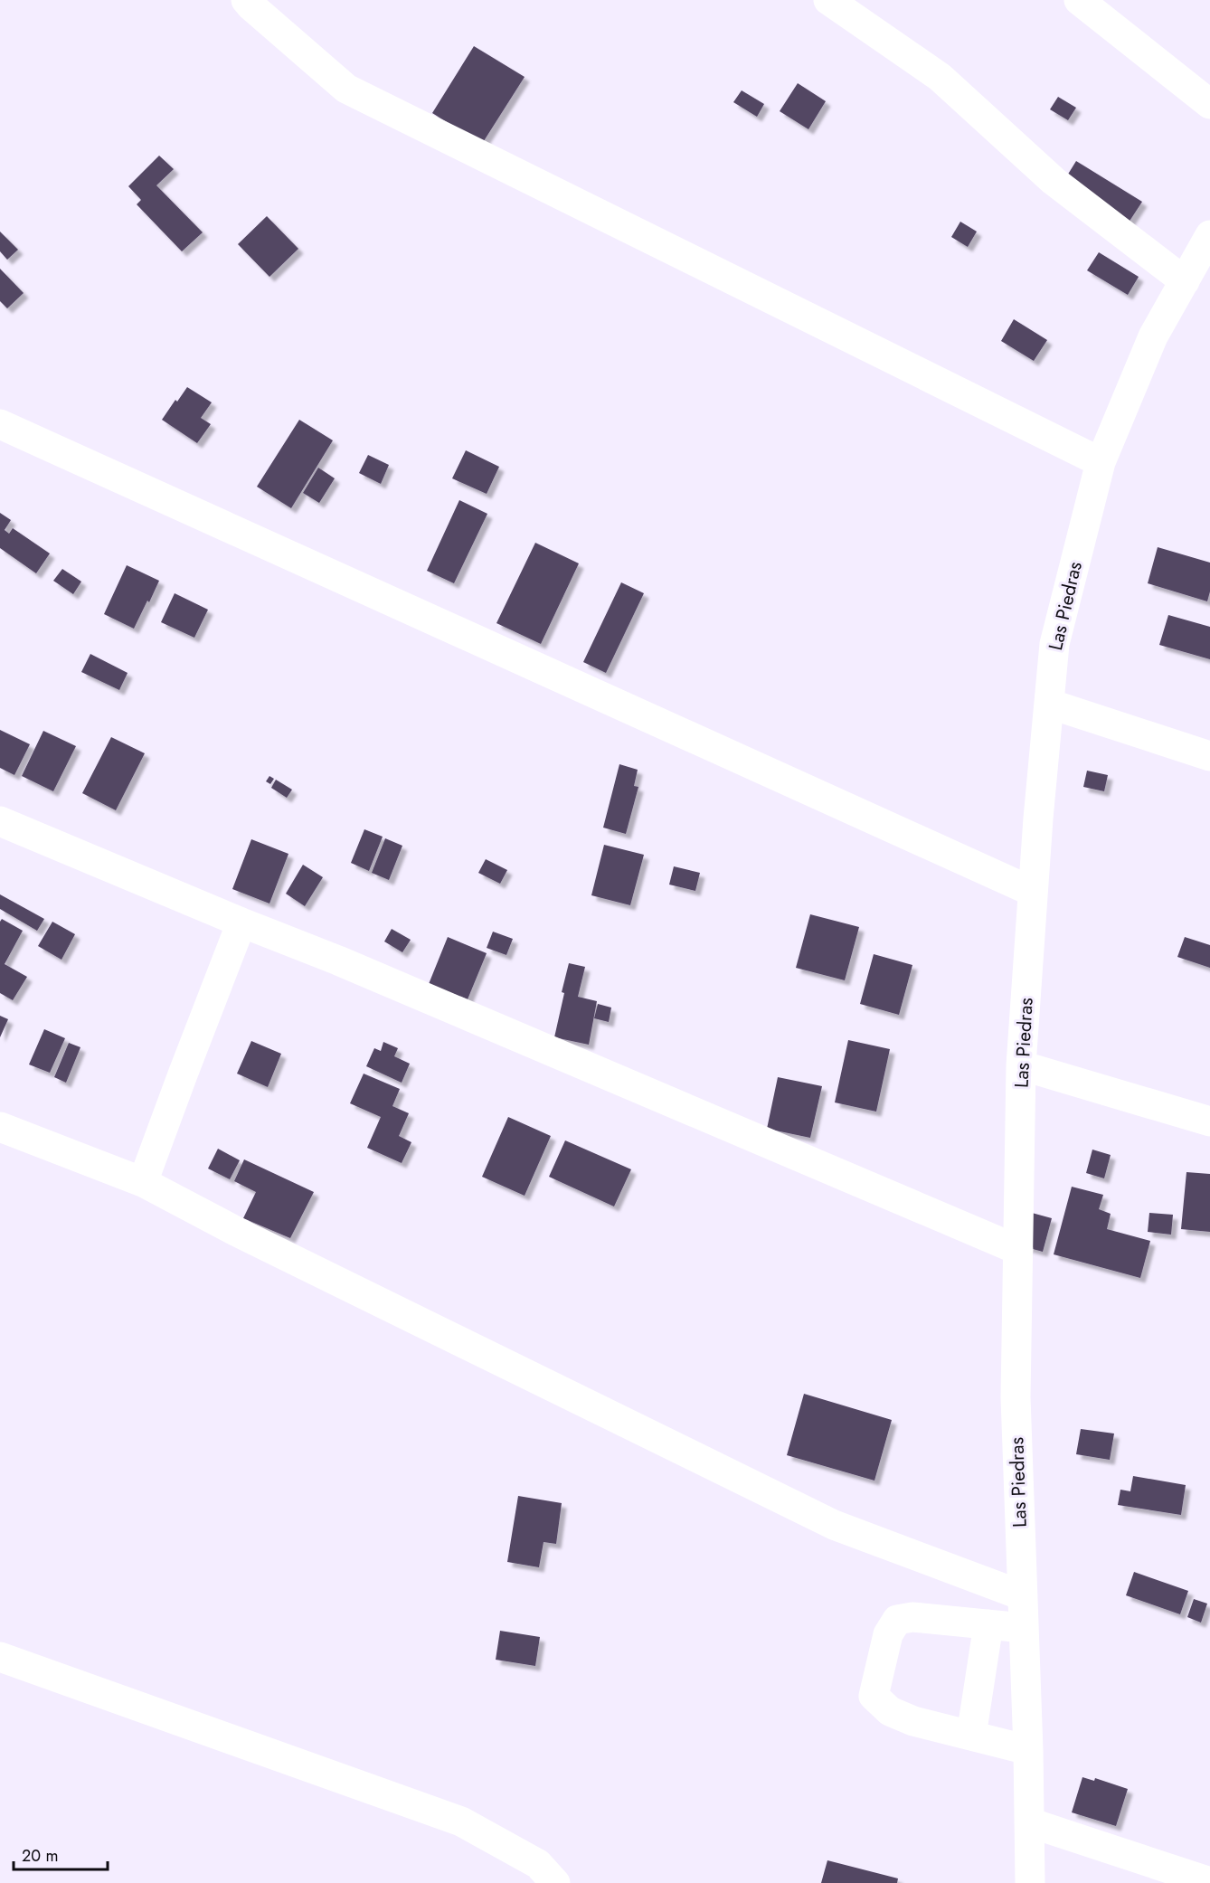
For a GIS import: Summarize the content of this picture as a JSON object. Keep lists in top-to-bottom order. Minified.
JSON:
{"streets":{"street":["Las Piedras"]},"scale_bar":"20 m"}
